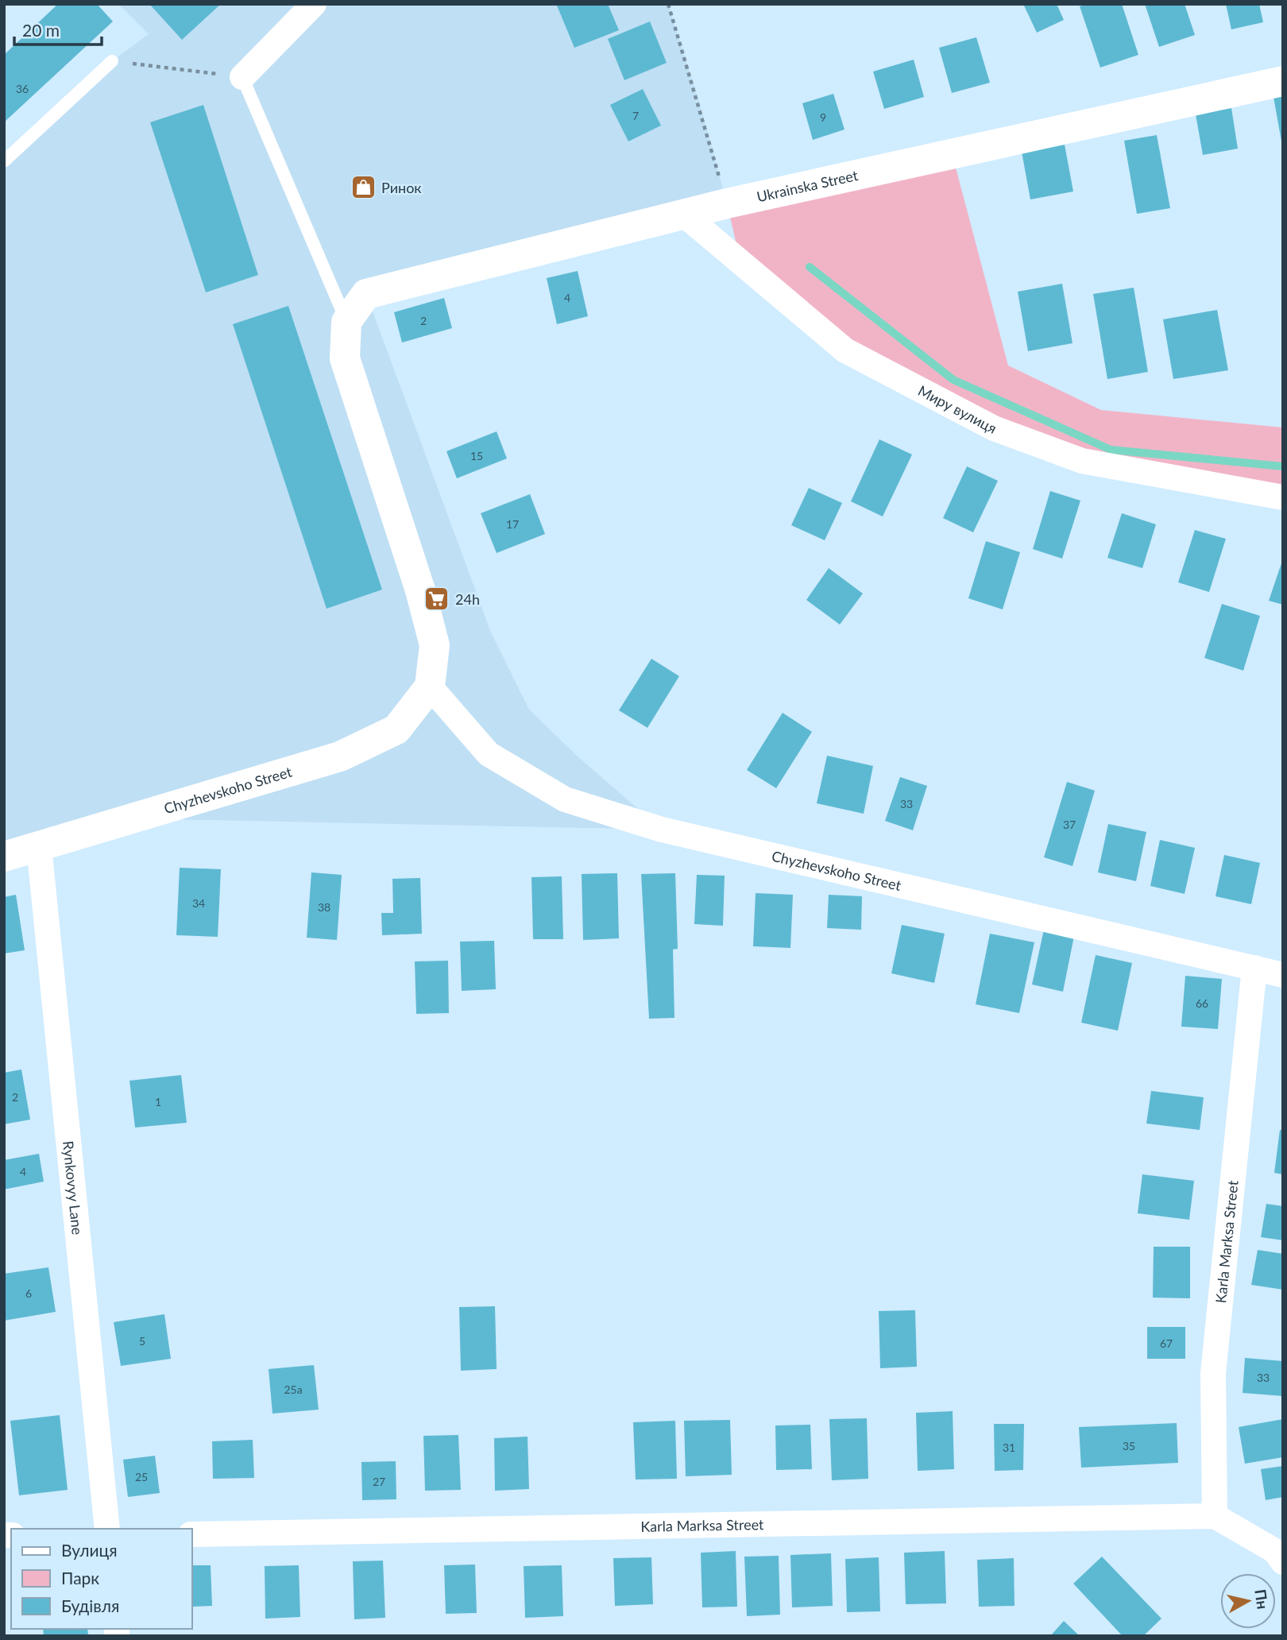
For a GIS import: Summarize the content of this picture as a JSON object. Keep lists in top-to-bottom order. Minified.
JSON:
{"streets":{"street":["Ukrainska Street","Миру вулиця","Chyzhevskoho Street","Rynkovyy Lane","Karla Marksa Street"]},"crossings":[["Ukrainska Street","Миру вулиця"],["Chyzhevskoho Street","Rynkovyy Lane"],["Chyzhevskoho Street","Karla Marksa Street"]],"places":{"shop":["Ринок"],"supermarket":["24h"]},"house_numbers":["36","7","9","4","2","15","17","33","37","34","38","66","2","1","4","6","5","67","33","25а","35","31","25","27"],"legend":["Вулиця","Парк","Будівля"],"scale_bar":"20 m","north":"right"}
